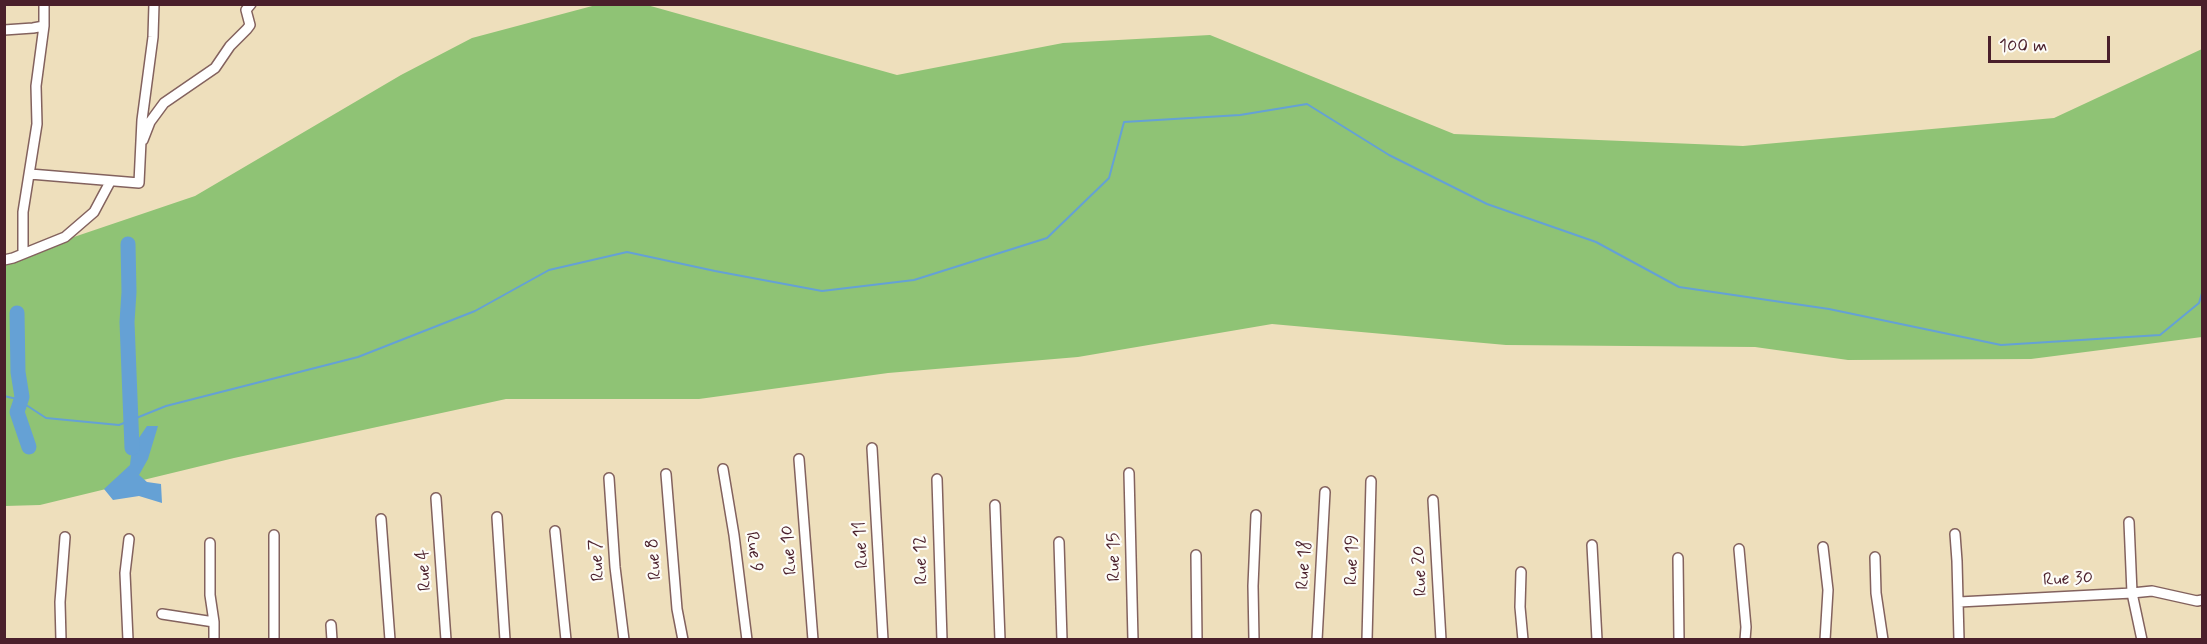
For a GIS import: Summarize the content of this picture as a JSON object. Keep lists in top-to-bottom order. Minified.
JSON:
{"streets":{"street":["Rue 11","Rue 10","Rue 9","Rue 15","Rue 8","Rue 7","Rue 12","Rue 19","Rue 18","Rue 4","Rue 20","Rue 30"]},"scale_bar":"100 m"}
